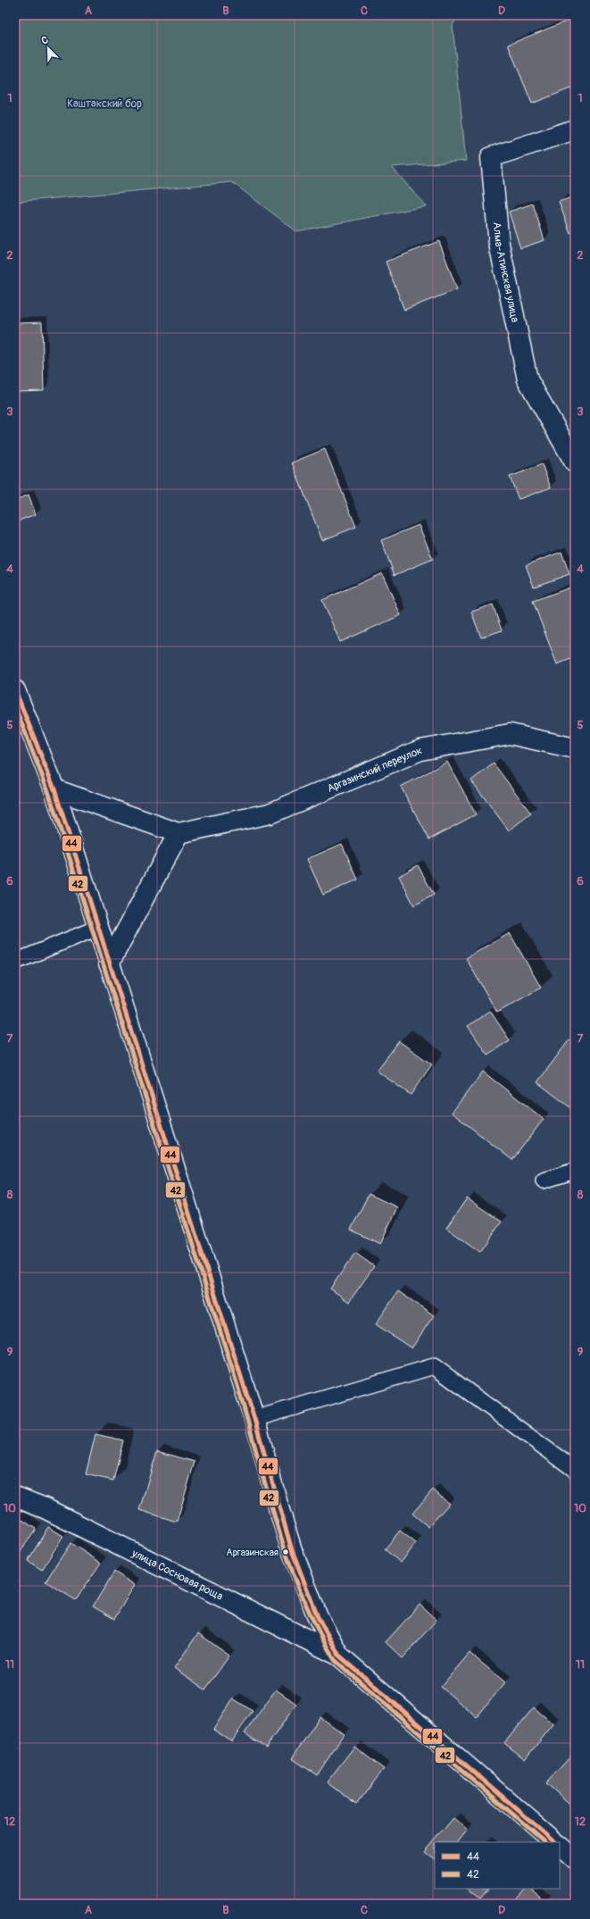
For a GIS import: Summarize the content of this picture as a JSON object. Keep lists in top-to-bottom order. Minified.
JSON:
{"streets":{"street":["Алма-Атинская улица","Аргазинский переулок","улица Сосновая роща"]},"parks":["Каштакский бор"],"places":["Аргазинская"],"lines":["transit line 44","transit line 42"],"legend":["44","42"],"north":"top left","grid":{"columns":["A","B","C","D"],"rows":["1","2","3","4","5","6","7","8","9","10","11","12"]}}
